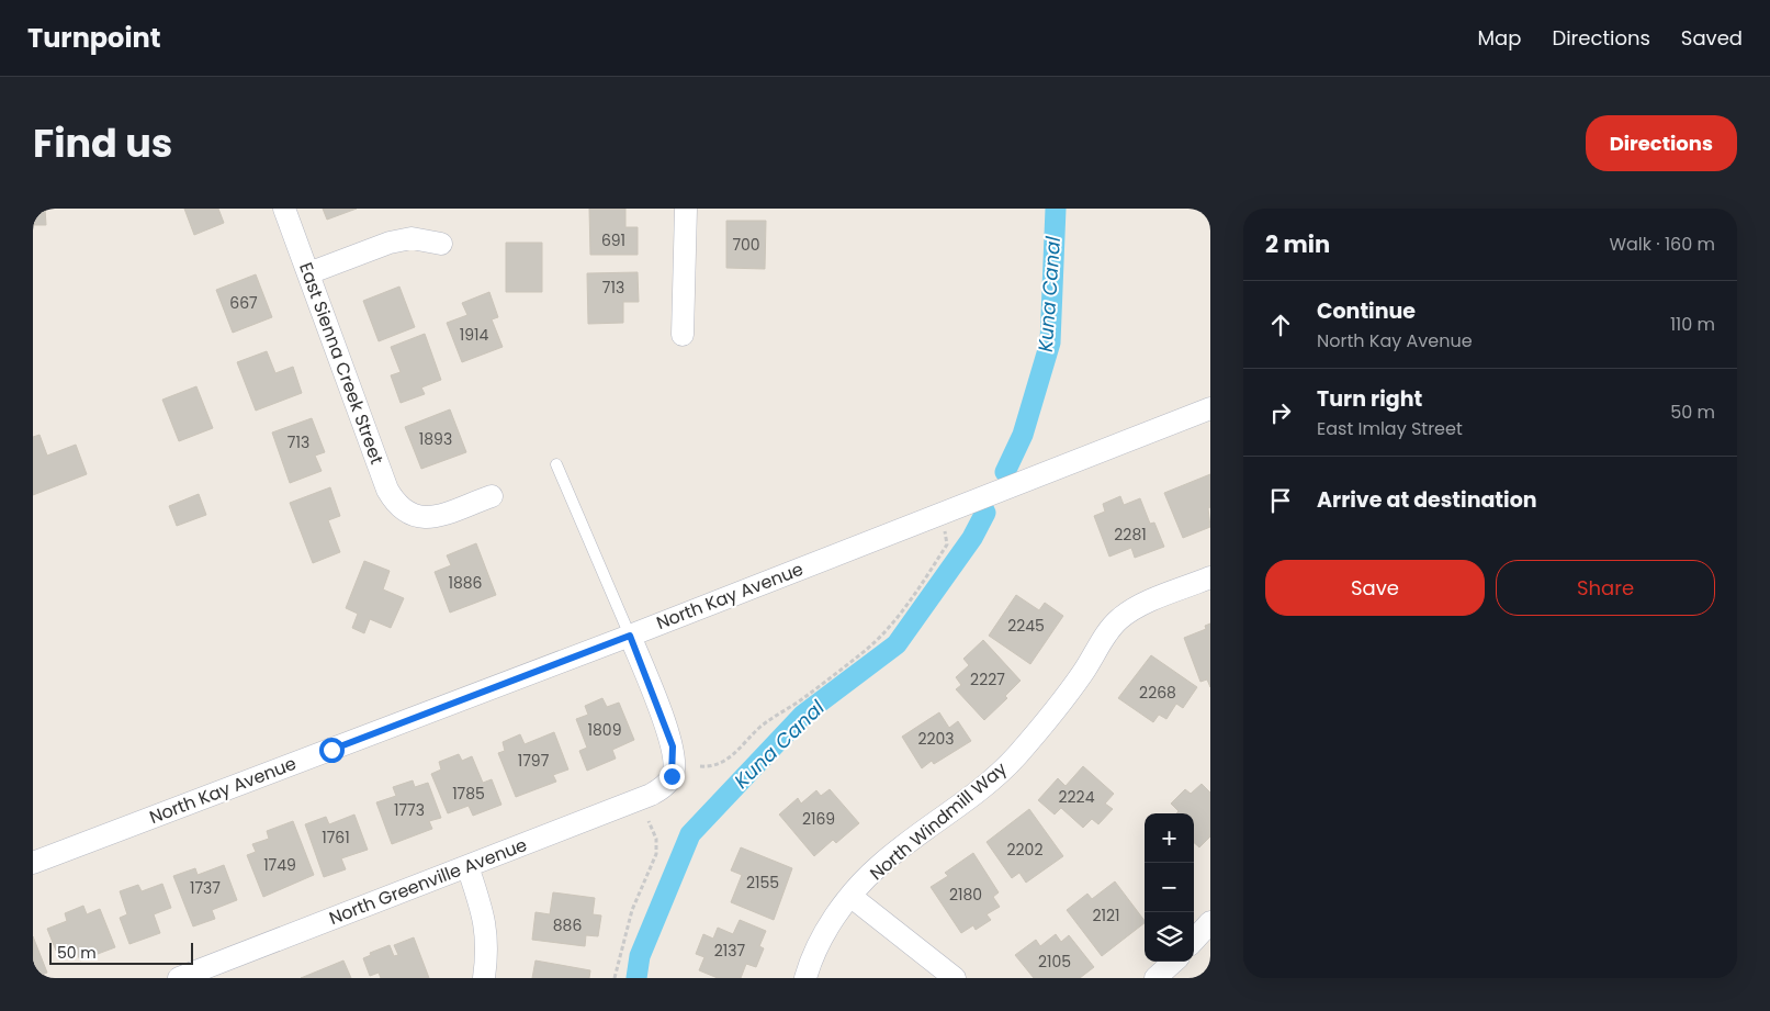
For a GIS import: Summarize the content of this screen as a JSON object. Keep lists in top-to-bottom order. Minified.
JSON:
{"streets":{"street":["East Sienna Creek Street","North Kay Avenue","North Windmill Way","North Greenville Avenue"]},"crossings":[["North Kay Avenue","North Greenville Avenue"]],"water":["Kuna Canal"],"house_numbers":["691","700","713","667","1914","1893","713","2281","1886","2245","2227","2268","1809","2203","1797","1785","2224","1773","2169","1761","2202","1749","2155","1737","2180","2121","886","2137","2105"],"scale_bar":"50 m","page":{"header":"Turnpoint","nav":["Map","Directions","Saved"],"title":"Find us","buttons":["Directions",["Save","Share"]],"heading":["2 min","Walk · 160 m"],"list":[["Continue","North Kay Avenue","110 m"],["Turn right","East Imlay Street","50 m"],"Arrive at destination"],"map_buttons":["+","−"],"scale":"50 m"}}
